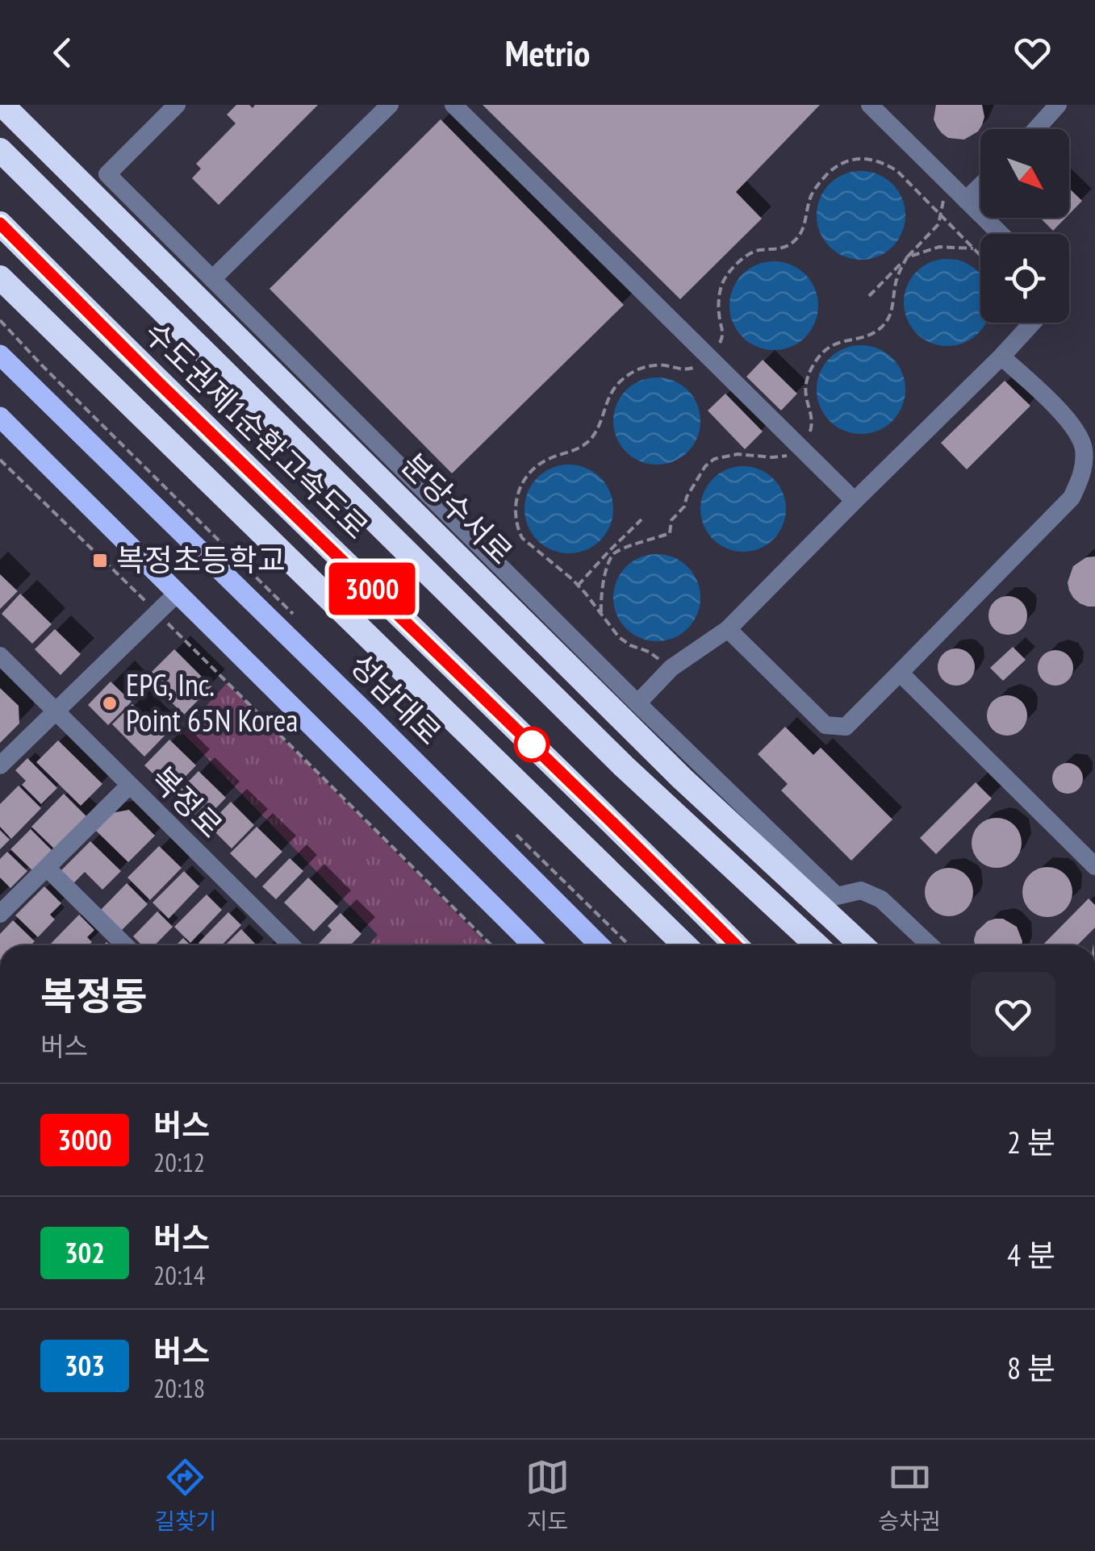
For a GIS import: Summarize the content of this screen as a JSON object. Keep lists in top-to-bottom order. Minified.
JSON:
{"streets":{"highway":["수도권제1순환고속도로","분당수서로"],"main road":["성남대로"],"street":["복정로"]},"places":{"transit":["복정초등학교"],"other":["EPG, Inc. Point 65N Korea"]},"lines":["bus line 3000"],"north":"bottom right","page":{"header":"Metrio","on_map":"3000","heading":["복정동","버스"],"list":[{"mark":"3000","name":"버스","note":"20:12","value":"2 분"},{"mark":"302","name":"버스","note":"20:14","value":"4 분"},{"mark":"303","name":"버스","note":"20:18","value":"8 분"}],"tabs":["길찾기","지도","승차권"]}}
